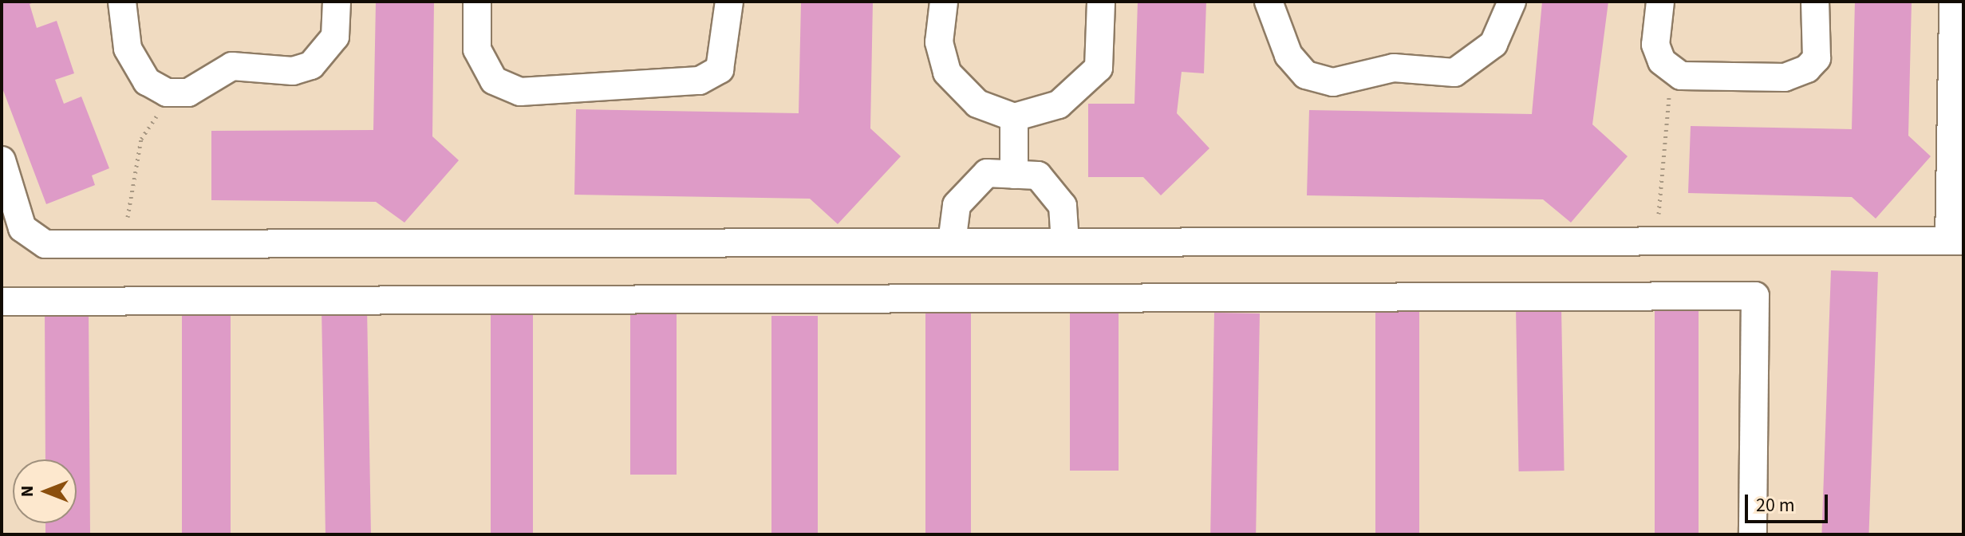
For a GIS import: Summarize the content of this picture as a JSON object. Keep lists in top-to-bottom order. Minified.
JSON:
{"scale_bar":"20 m","north":"left"}
